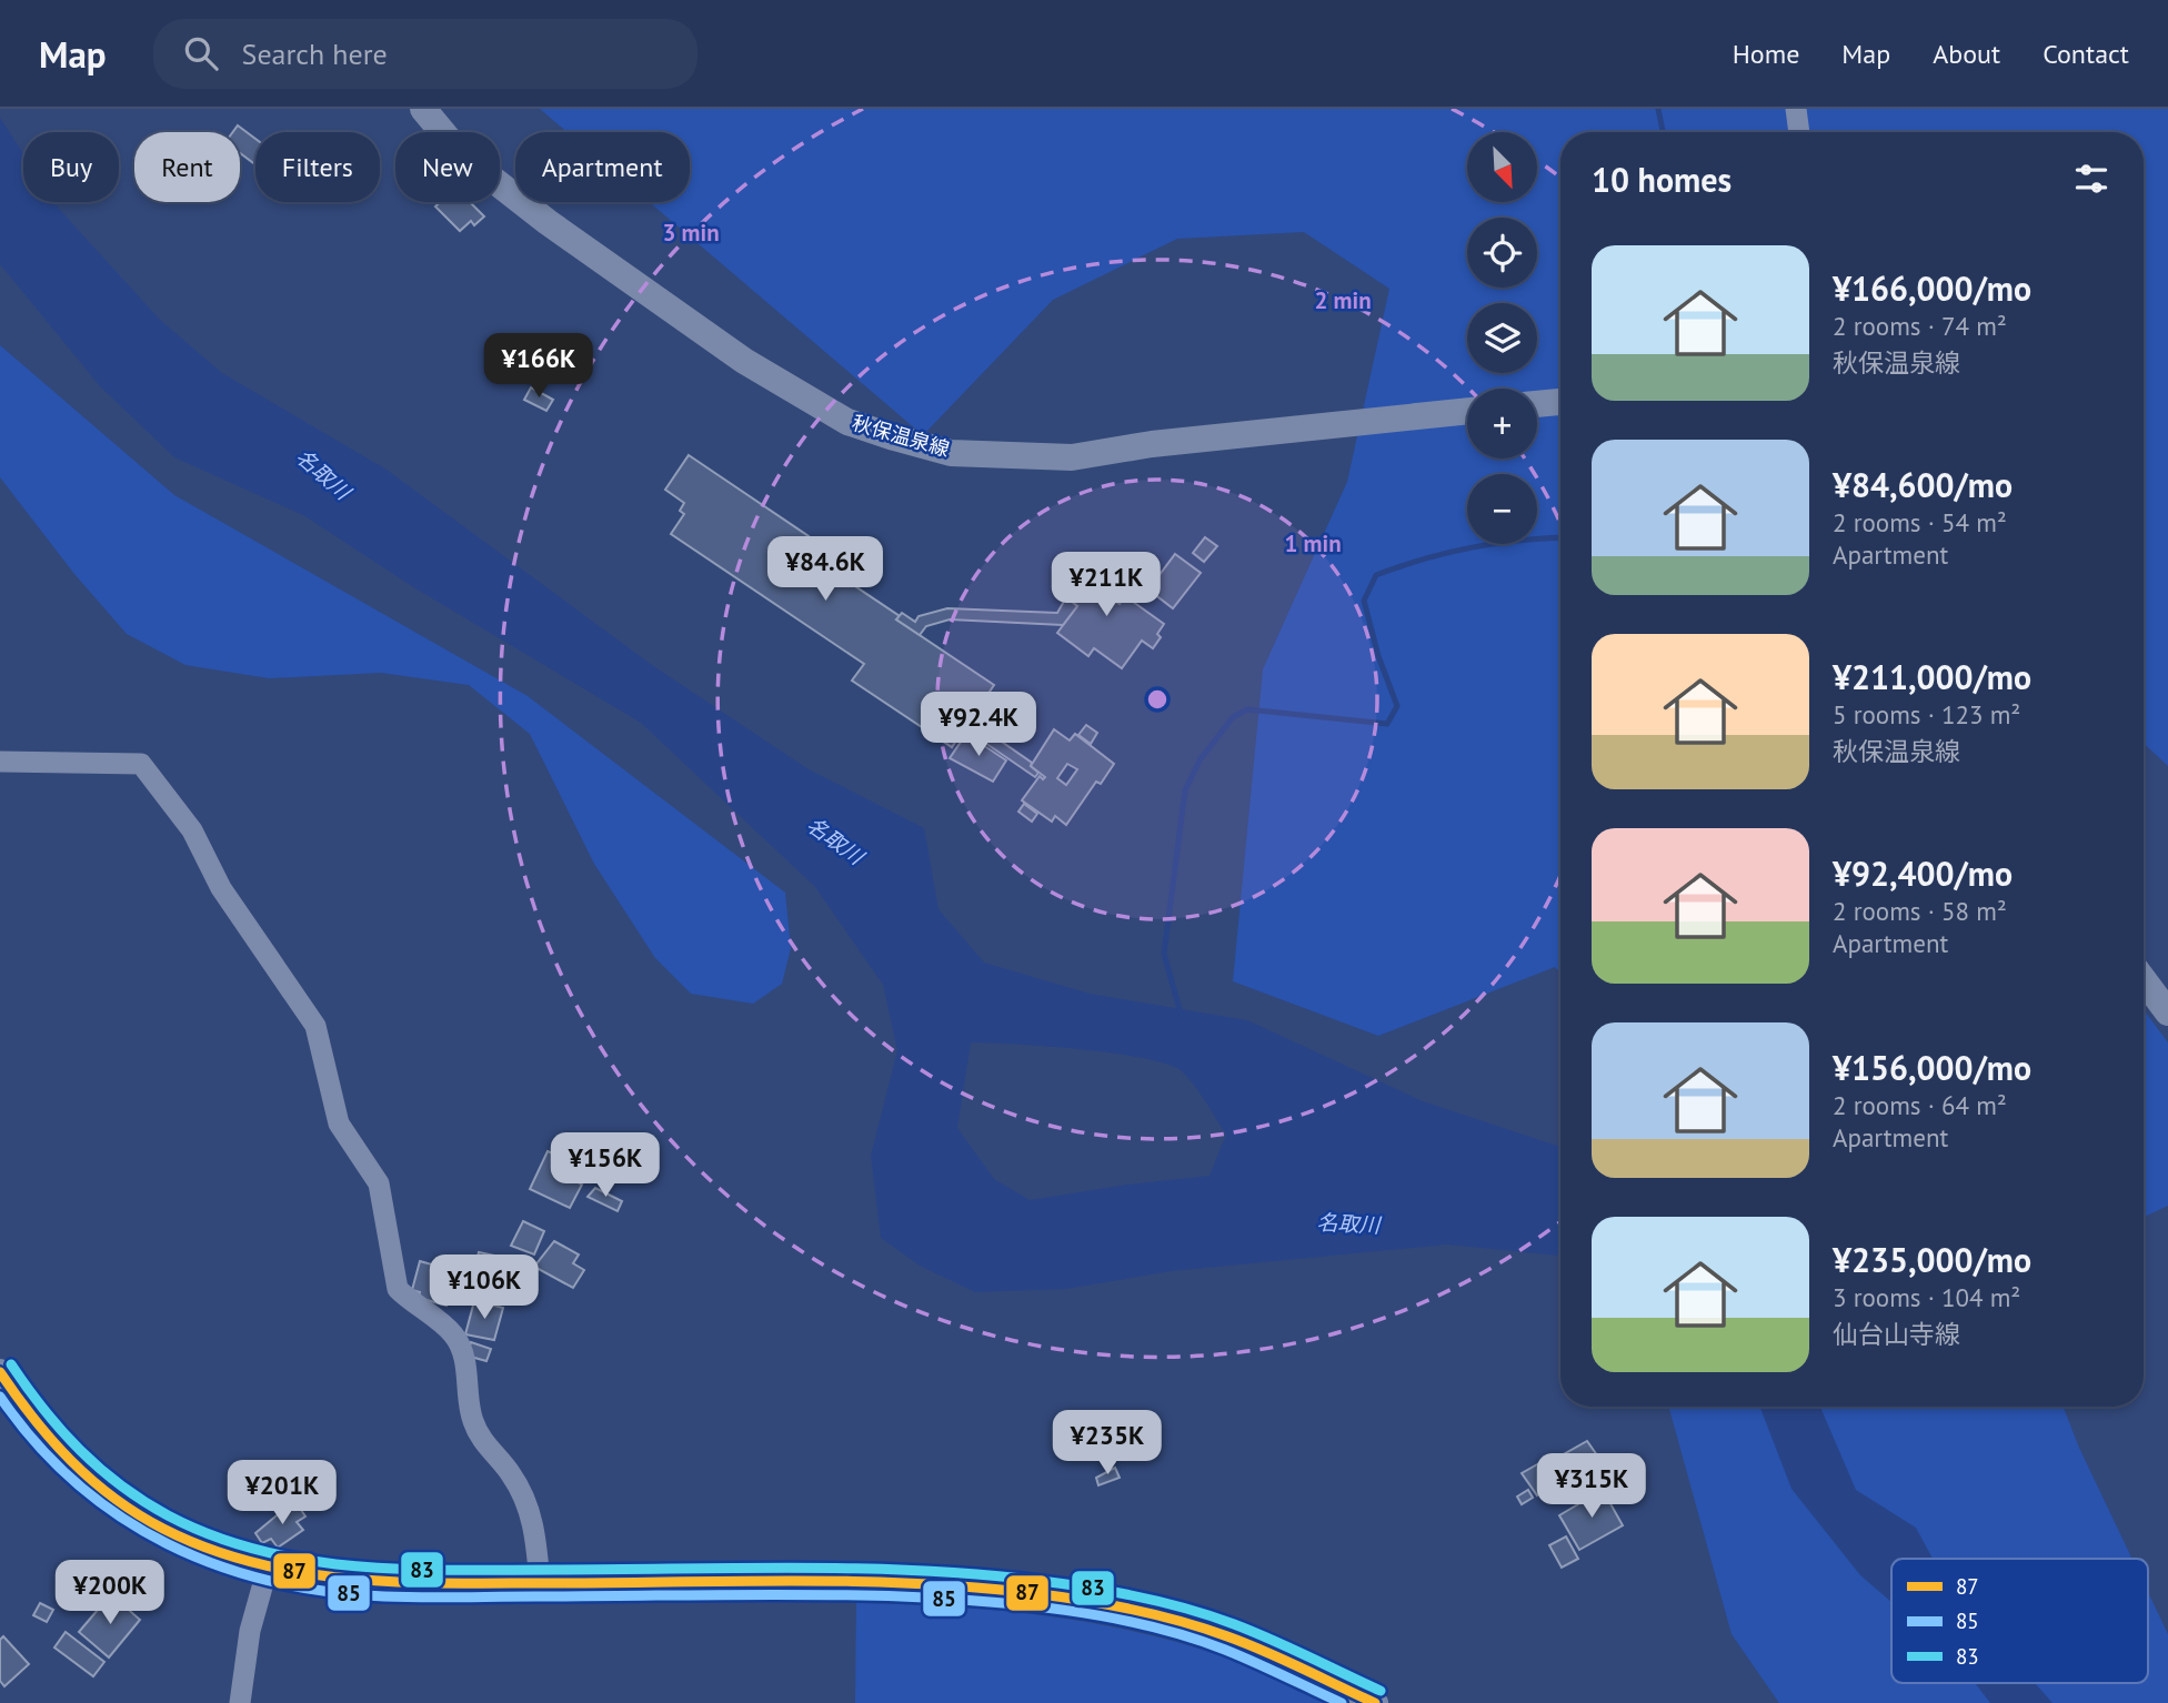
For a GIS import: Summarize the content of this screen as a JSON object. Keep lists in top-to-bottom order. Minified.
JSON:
{"streets":{"main road":["秋保温泉線"]},"water":["名取川"],"lines":["transit line 83","transit line 87","transit line 85"],"legend":["87","85","83"],"north":"bottom right","page":{"header":"Map","search":"Search here","nav":["Home","Map","About","Contact"],"map_buttons":["+","−"],"chip":["Buy","Rent","Filters","New","Apartment"],"heading":"10 homes","list":[{"name":"¥166,000/mo","note":"2 rooms · 74 m² · 秋保温泉線"},{"name":"¥84,600/mo","note":"2 rooms · 54 m² · Apartment"},{"name":"¥211,000/mo","note":"5 rooms · 123 m² · 秋保温泉線"},{"name":"¥92,400/mo","note":"2 rooms · 58 m² · Apartment"},{"name":"¥156,000/mo","note":"2 rooms · 64 m² · Apartment"},{"name":"¥235,000/mo","note":"3 rooms · 104 m² · 仙台山寺線"}],"price":["¥166K","¥84.6K","¥211K","¥92.4K","¥156K","¥106K","¥235K","¥315K","¥201K","¥200K"]},"rings":["3 min","2 min","1 min"]}
